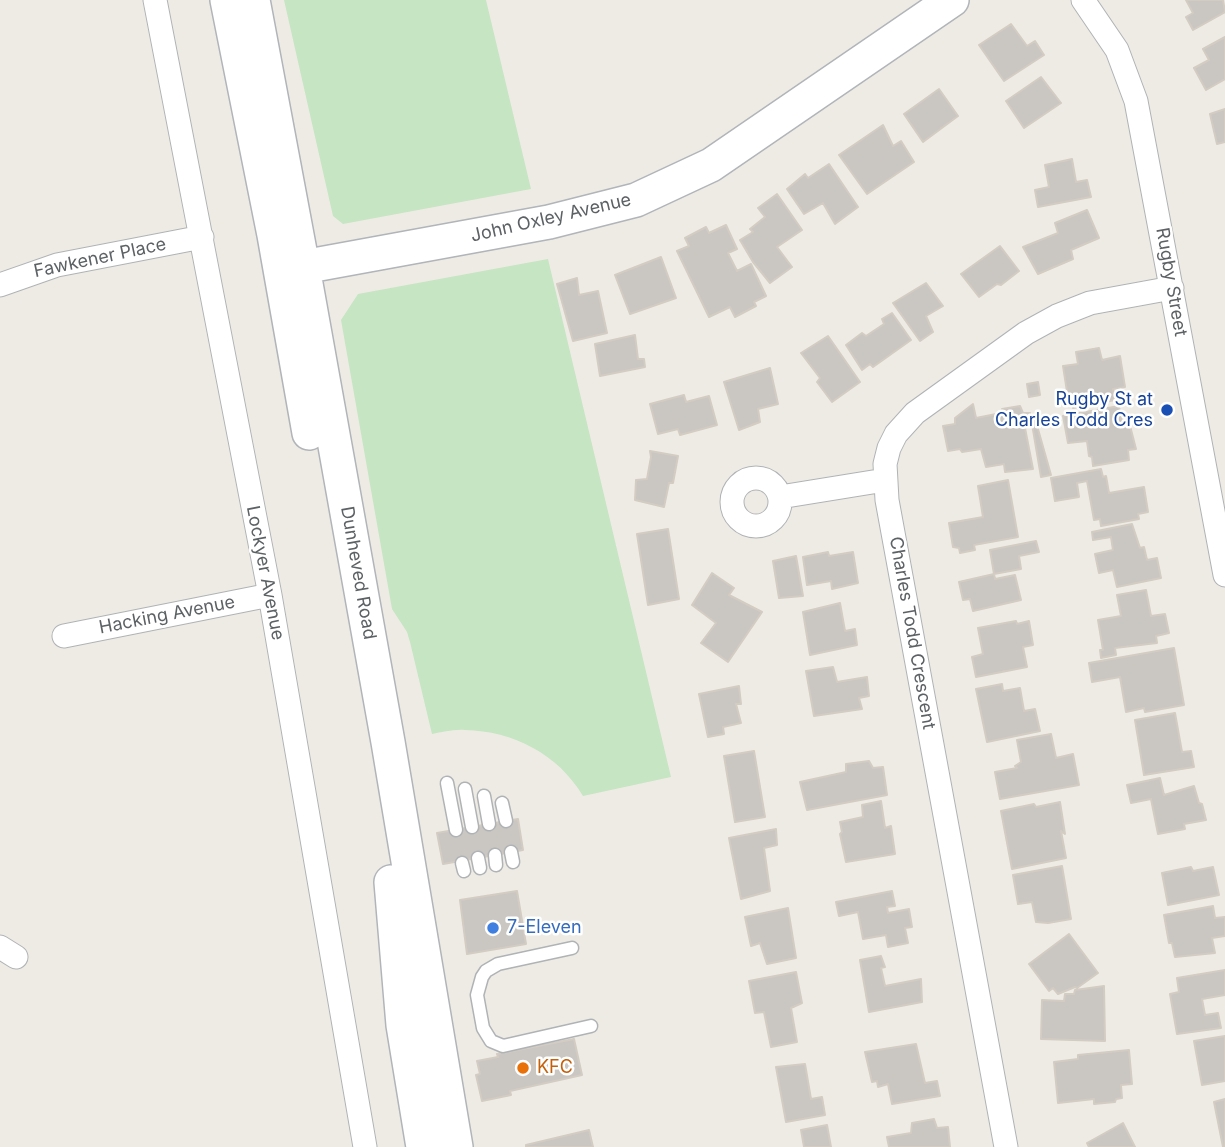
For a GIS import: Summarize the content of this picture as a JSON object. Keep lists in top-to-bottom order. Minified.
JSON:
{"streets":{"main road":["John Oxley Avenue","Dunheved Road"],"street":["Fawkener Place","Rugby Street","Lockyer Avenue","Hacking Avenue","Charles Todd Crescent"]},"crossings":[["John Oxley Avenue","Dunheved Road"],["Fawkener Place","Lockyer Avenue"],["Rugby Street","Charles Todd Crescent"],["Lockyer Avenue","Hacking Avenue"]],"places":["Rugby St at Charles Todd Cres","7-Eleven","KFC"]}
